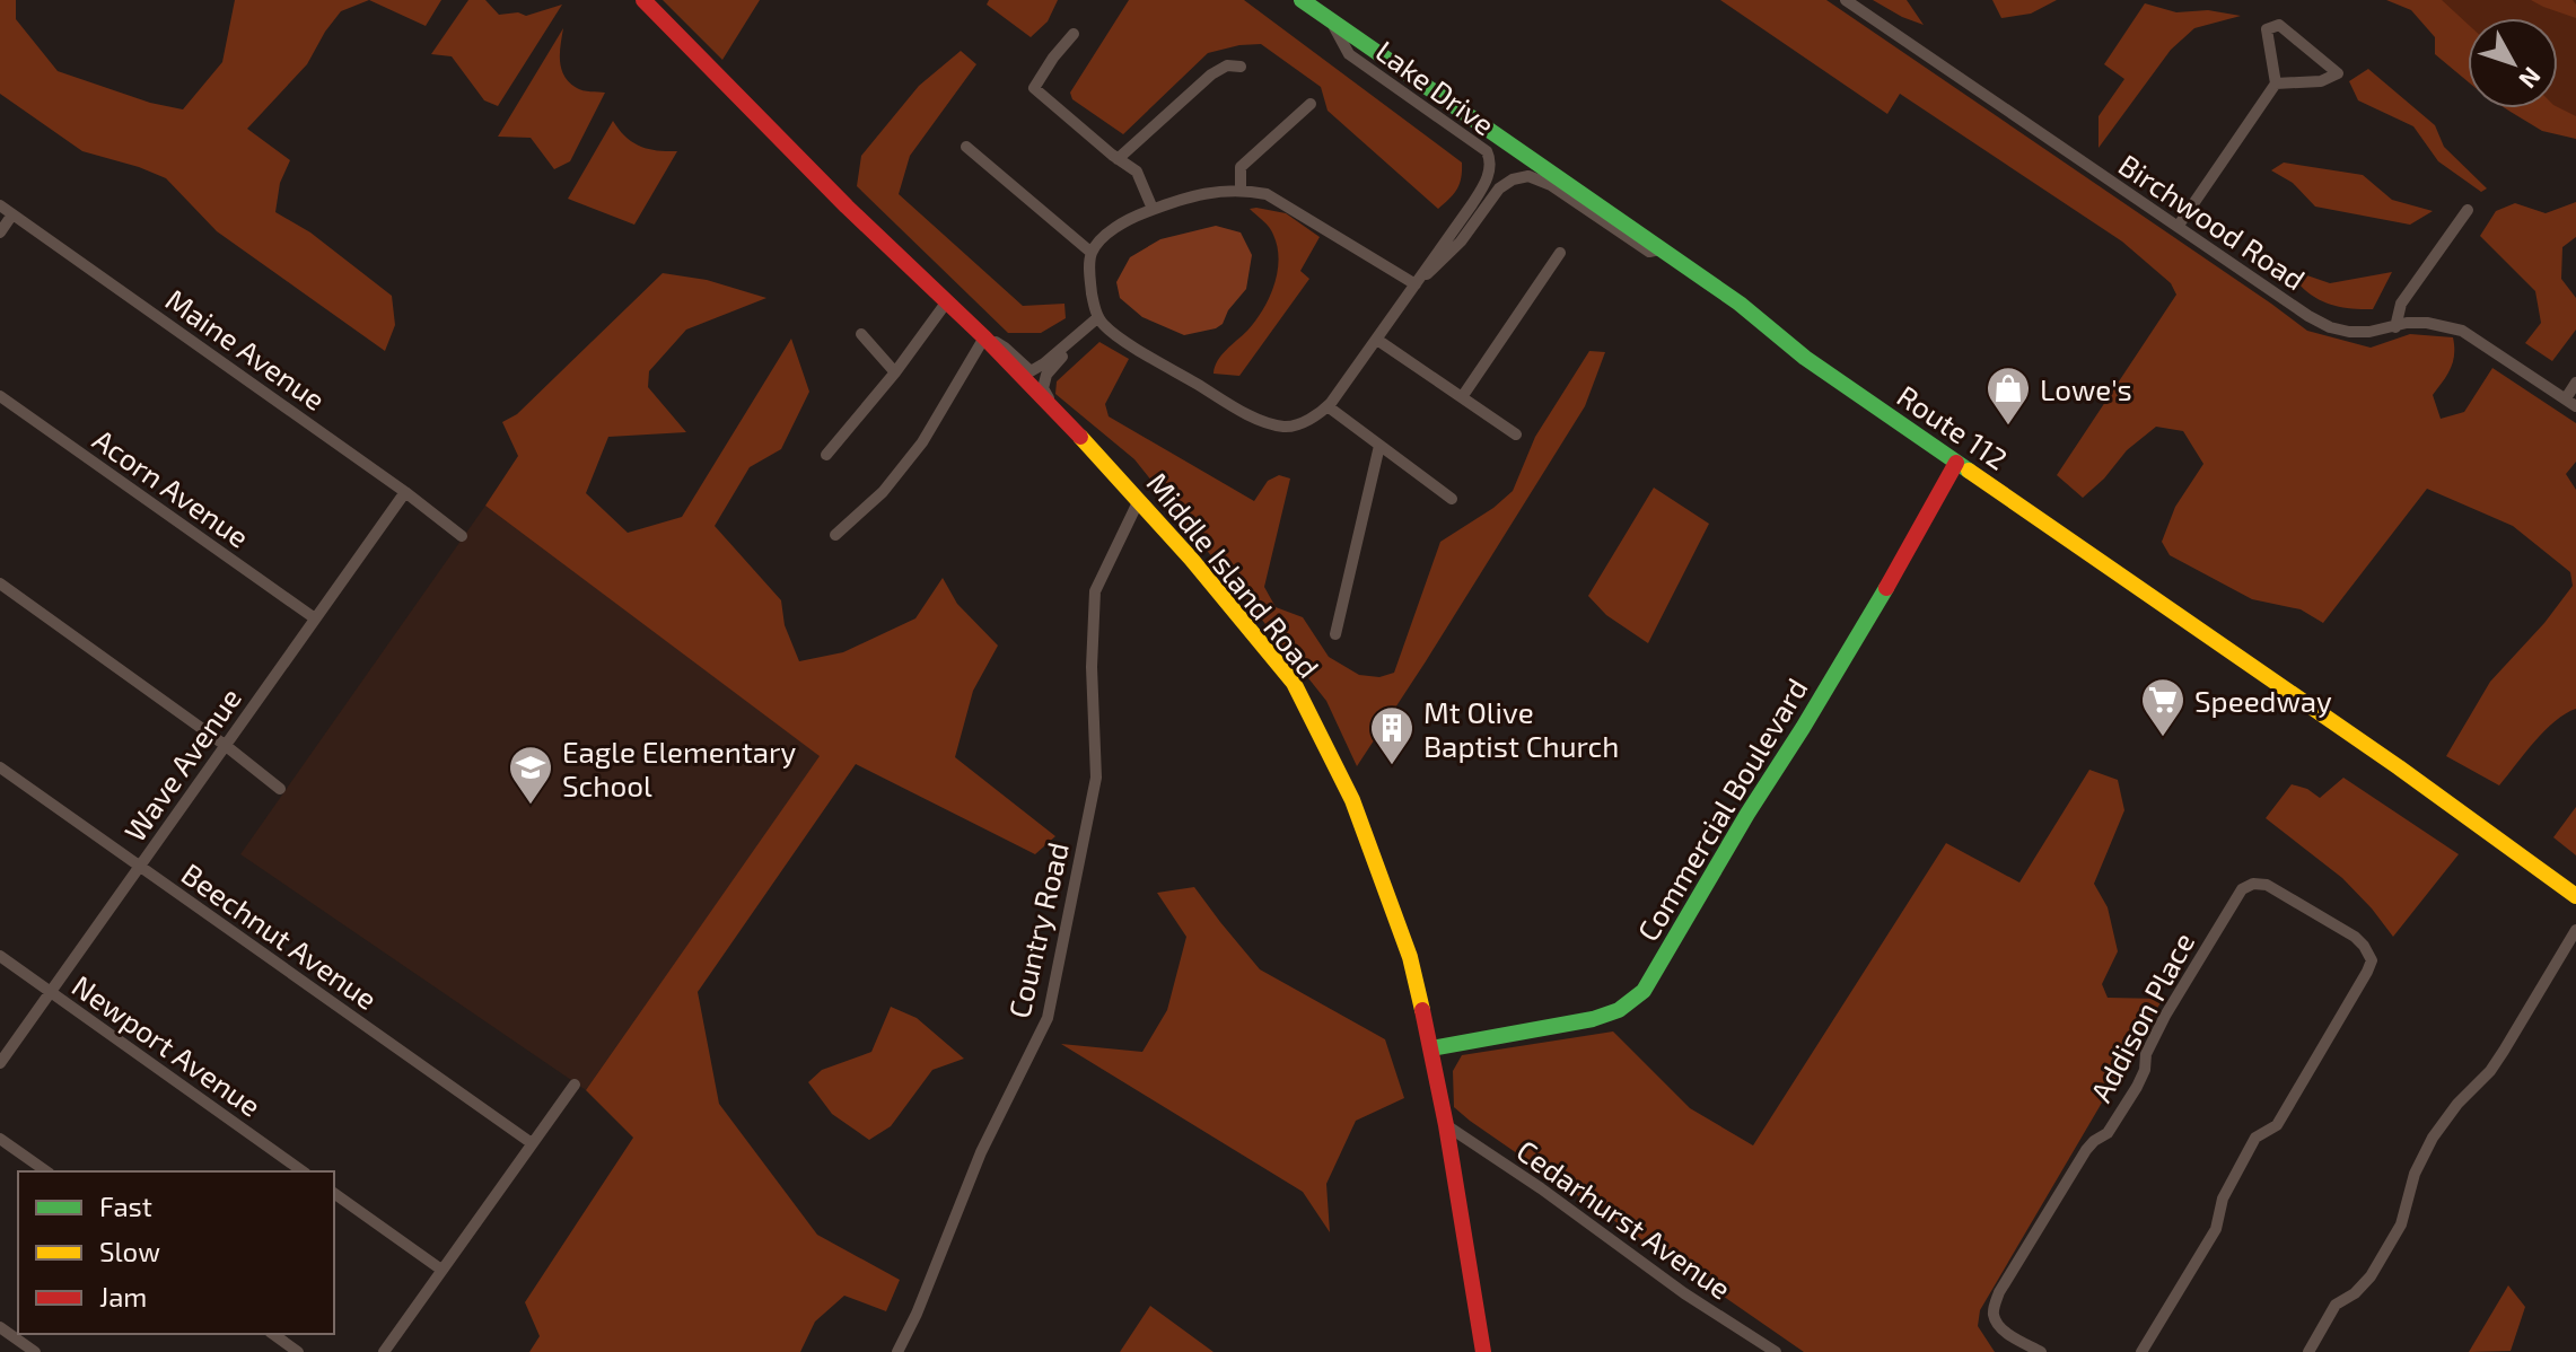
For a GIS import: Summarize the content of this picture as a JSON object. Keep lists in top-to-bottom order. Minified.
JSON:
{"streets":{"street":["Lake Drive","Birchwood Road","Maine Avenue","Route 112","Acorn Avenue","Middle Island Road","Wave Avenue","Commercial Boulevard","Country Road","Beechnut Avenue","Addison Place","Newport Avenue","Cedarhurst Avenue"]},"crossings":[["Lake Drive","Route 112"],["Maine Avenue","Wave Avenue"],["Route 112","Commercial Boulevard"],["Acorn Avenue","Wave Avenue"],["Middle Island Road","Commercial Boulevard"],["Middle Island Road","Country Road"],["Middle Island Road","Cedarhurst Avenue"],["Wave Avenue","Beechnut Avenue"],["Wave Avenue","Newport Avenue"]],"places":{"shop":["Lowe's"],"supermarket":["Speedway"],"building":["Mt Olive Baptist Church"],"school or university":["Eagle Elementary School"]},"legend":["Fast","Slow","Jam"],"north":"bottom right"}
